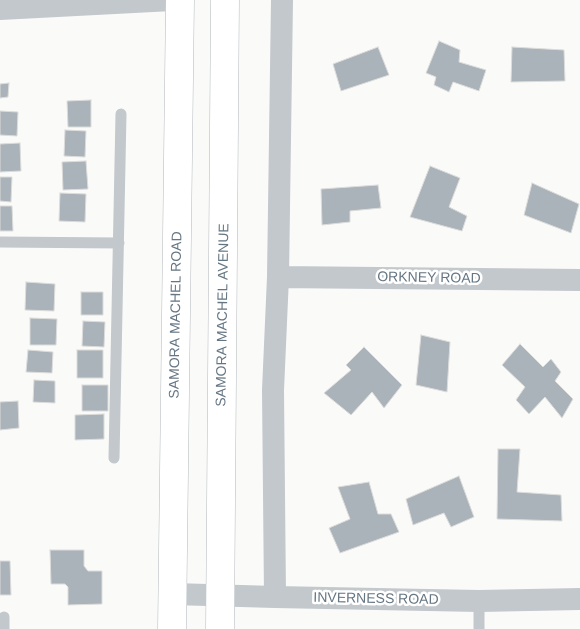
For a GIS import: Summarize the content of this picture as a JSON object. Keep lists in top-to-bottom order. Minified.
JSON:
{"streets":{"highway":["SAMORA MACHEL ROAD","SAMORA MACHEL AVENUE"],"street":["ORKNEY ROAD","INVERNESS ROAD"]},"crossings":[["SAMORA MACHEL ROAD","INVERNESS ROAD"],["SAMORA MACHEL AVENUE","INVERNESS ROAD"]]}
